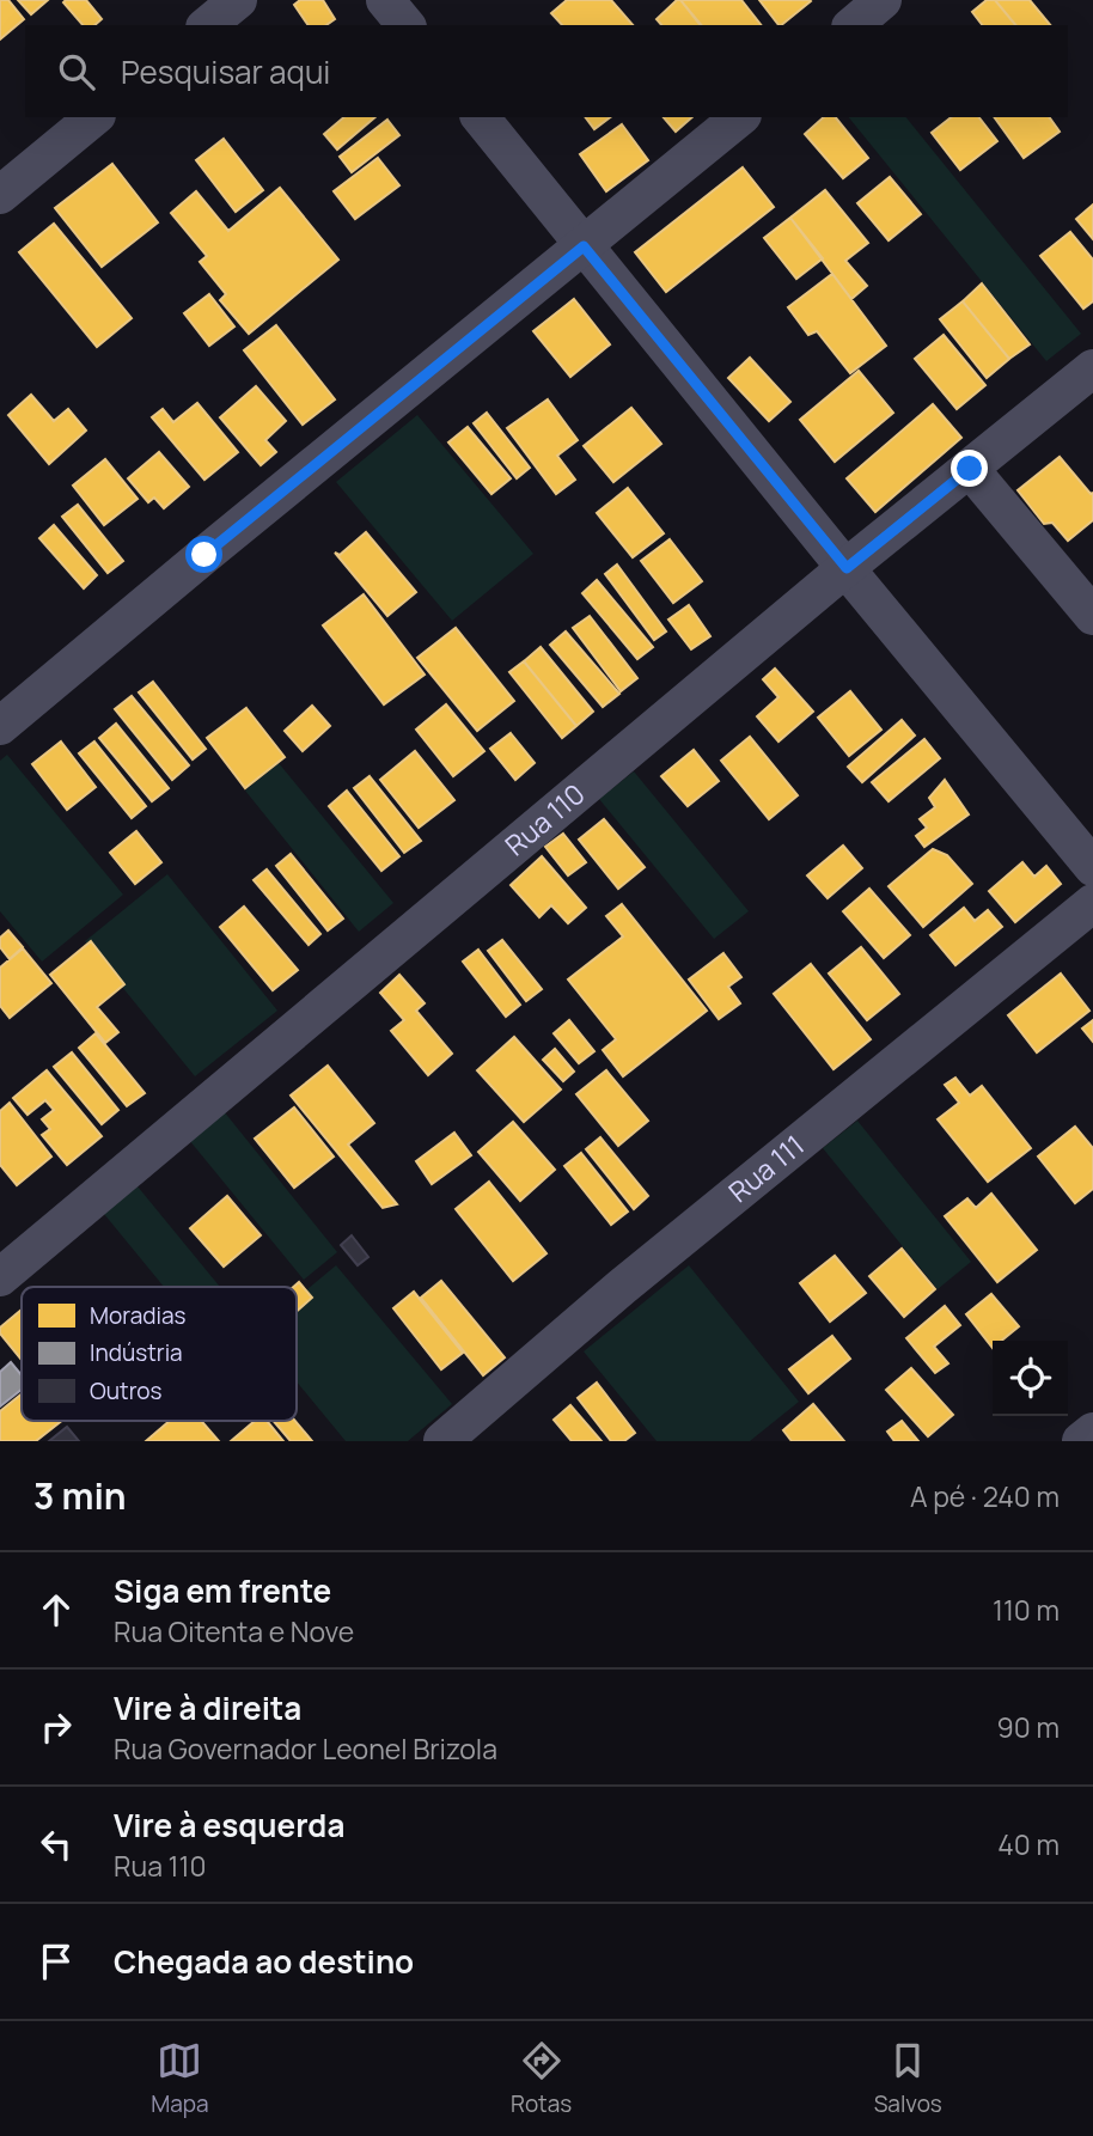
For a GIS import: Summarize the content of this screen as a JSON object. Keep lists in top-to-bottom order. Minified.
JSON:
{"streets":{"street":["Rua 110","Rua 111"]},"legend":["Moradias","Indústria","Outros"],"page":{"search":"Pesquisar aqui","heading":["3 min","A pé · 240 m"],"list":[["Siga em frente","Rua Oitenta e Nove","110 m"],["Vire à direita","Rua Governador Leonel Brizola","90 m"],["Vire à esquerda","Rua 110","40 m"],"Chegada ao destino"],"nav":["Mapa","Rotas","Salvos"]}}
